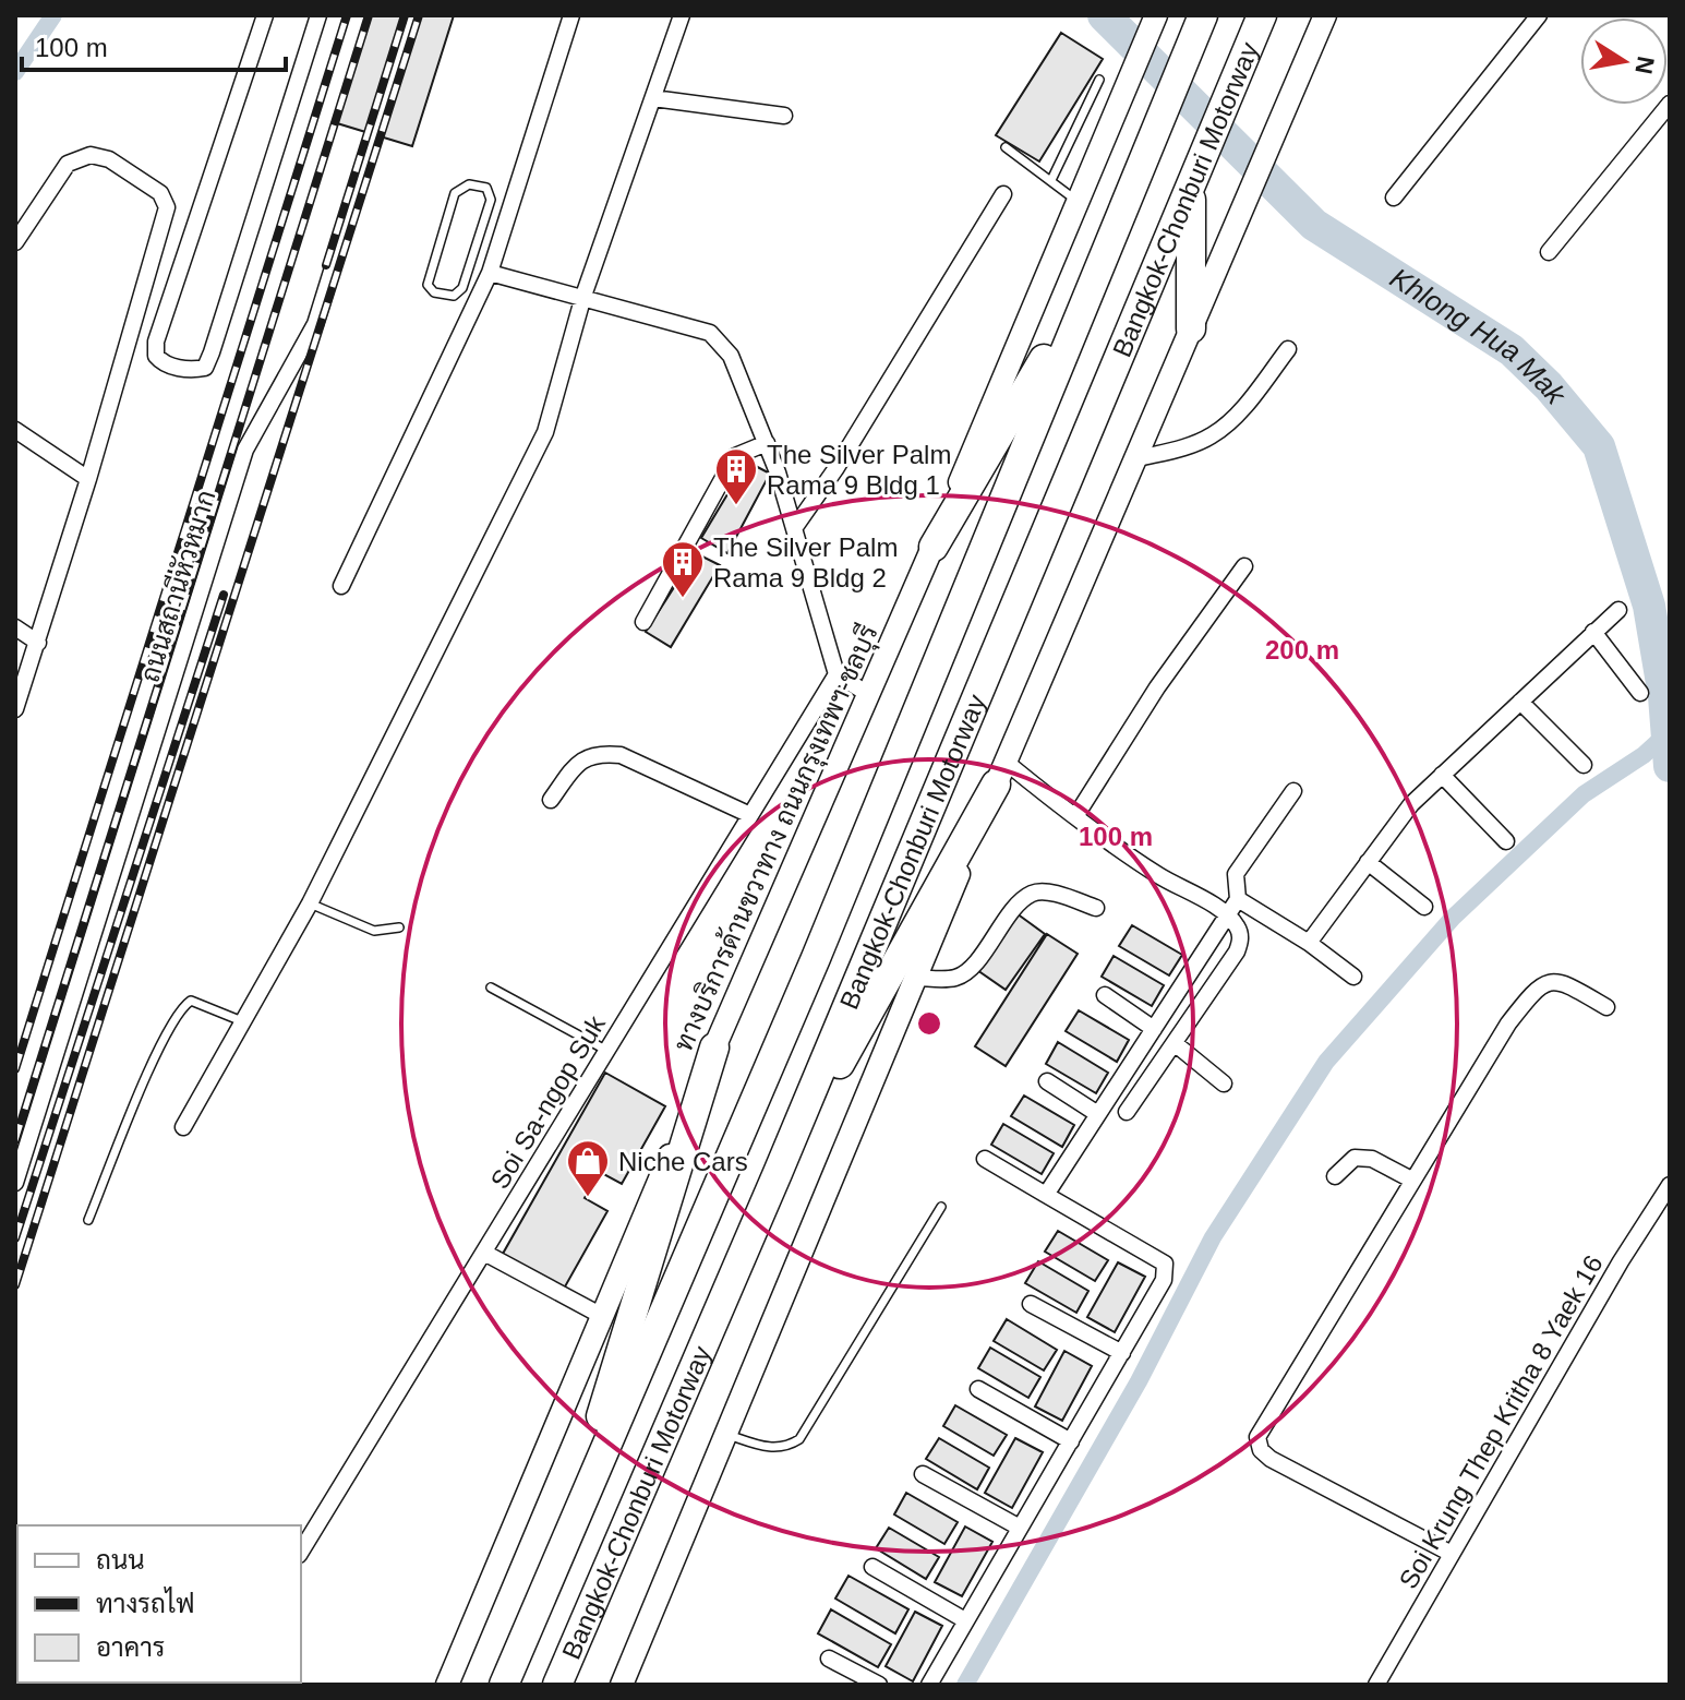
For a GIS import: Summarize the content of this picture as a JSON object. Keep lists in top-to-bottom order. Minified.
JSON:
{"streets":{"highway":["Bangkok-Chonburi Motorway"],"main road":["ทางบริการด้านขวาทาง ถนนกรุงเทพฯ-ชลบุรี"],"street":["ถนนสถานีหัวหมาก","Soi Sa-ngop Suk","Soi Krung Thep Kritha 8 Yaek 16"]},"water":["Khlong Hua Mak"],"places":{"building":["The Silver Palm Rama 9 Bldg 1","The Silver Palm Rama 9 Bldg 2"],"shop":["Niche Cars"]},"legend":["ถนน","ทางรถไฟ","อาคาร"],"scale_bar":"100 m","north":"right","rings":["200 m","100 m"]}
